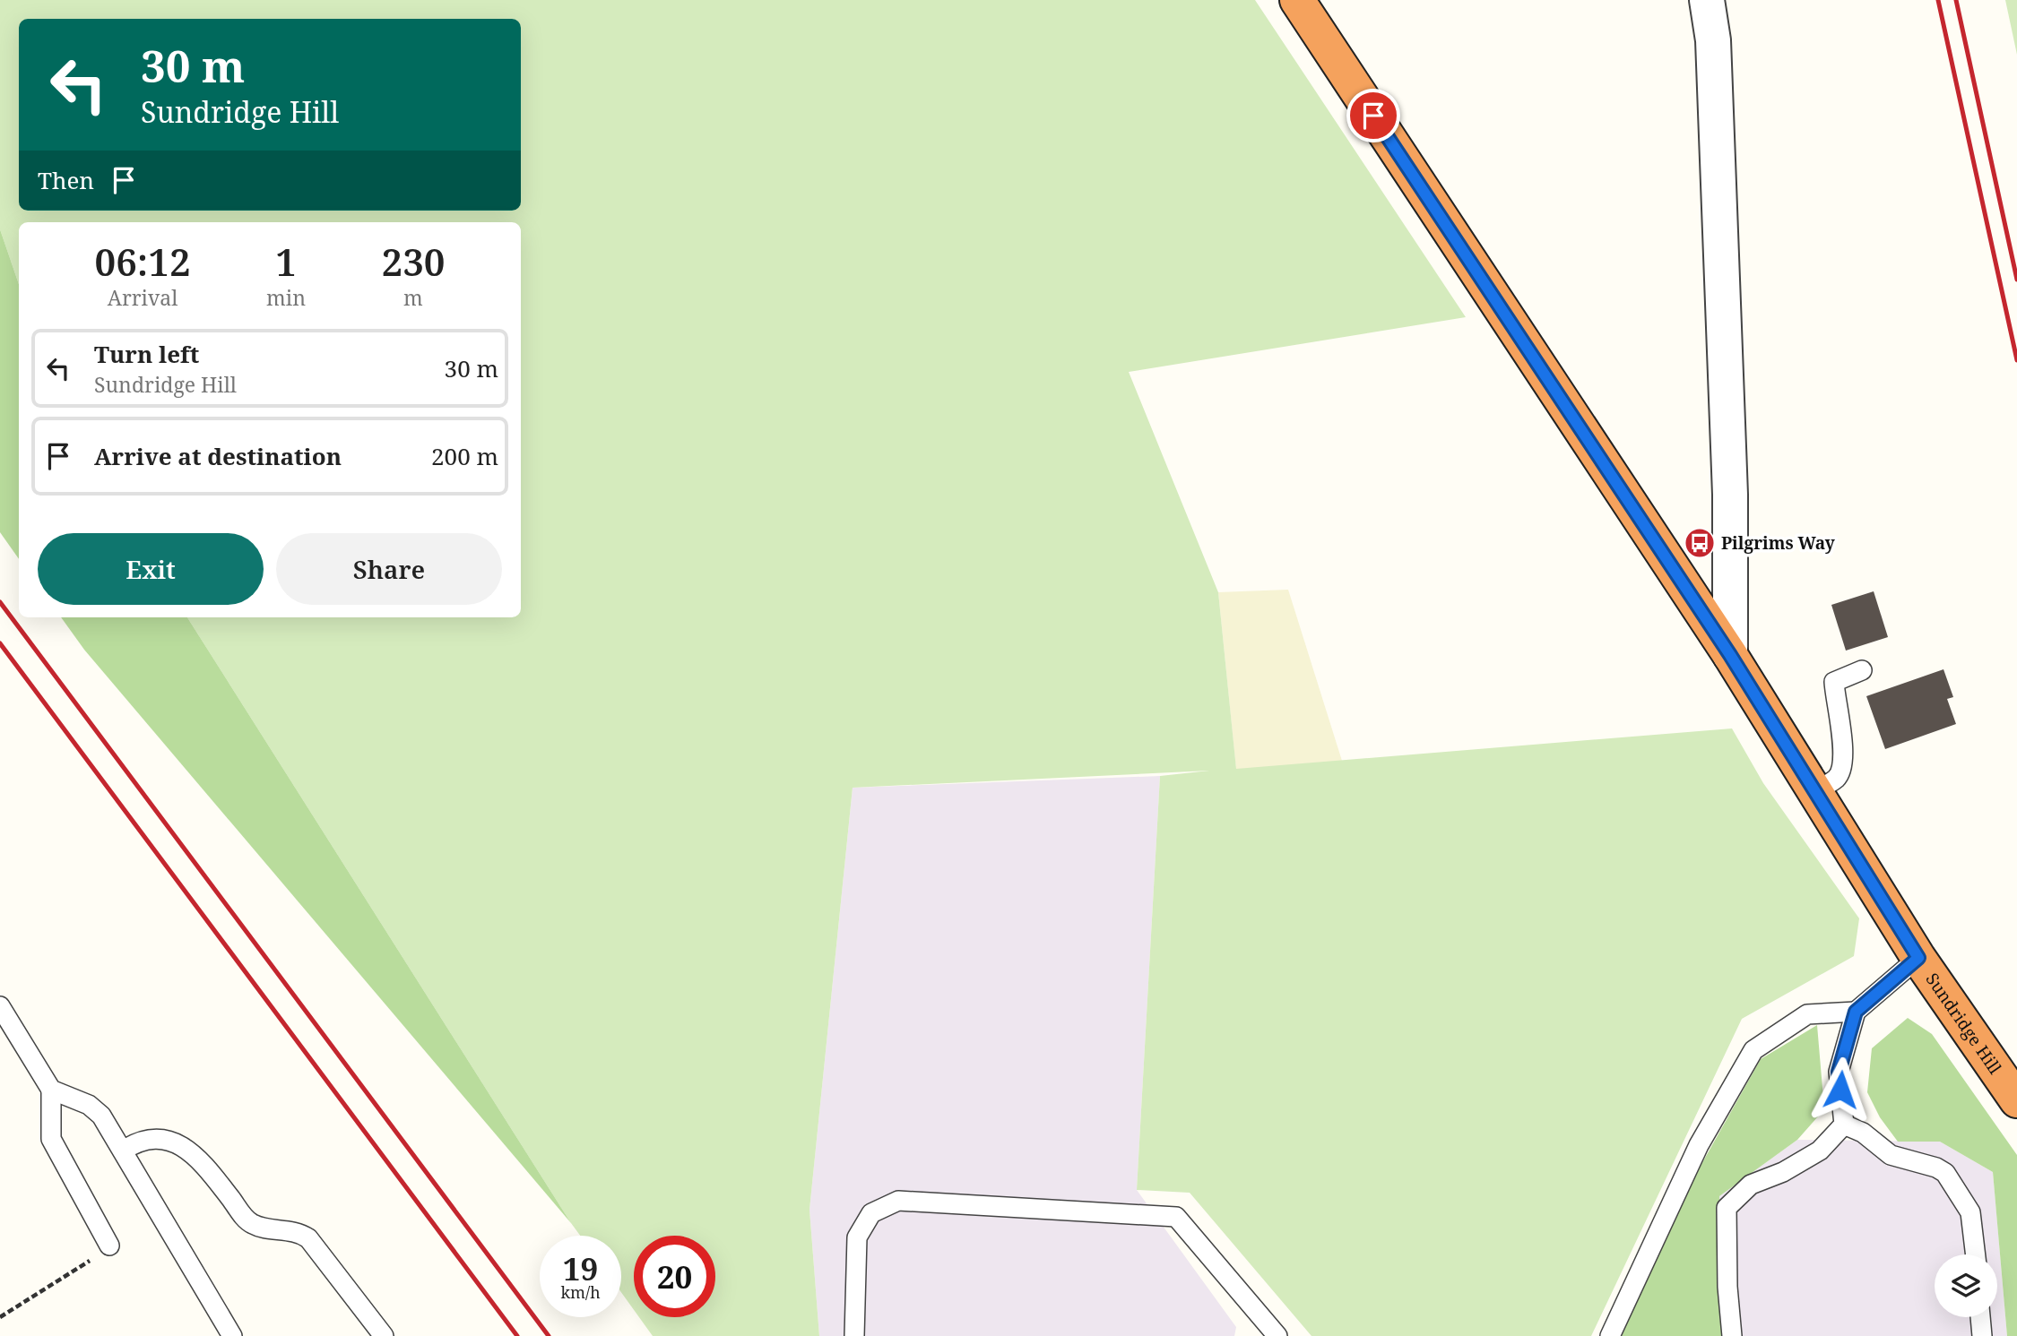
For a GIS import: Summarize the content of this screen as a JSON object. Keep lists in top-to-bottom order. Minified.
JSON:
{"streets":{"highway":["Sundridge Hill"]},"places":{"bus stop":["Pilgrims Way"]},"page":{"turn":["30 m","Sundridge Hill"],"then":"Then","eta":["06:12","Arrival","1","min","230","m"],"list":[{"name":"Turn left","note":"Sundridge Hill","value":"30 m"},{"name":"Arrive at destination","value":"200 m"}],"buttons":["Exit","Share"],"speed":"19 km/h","limit":"20"}}
